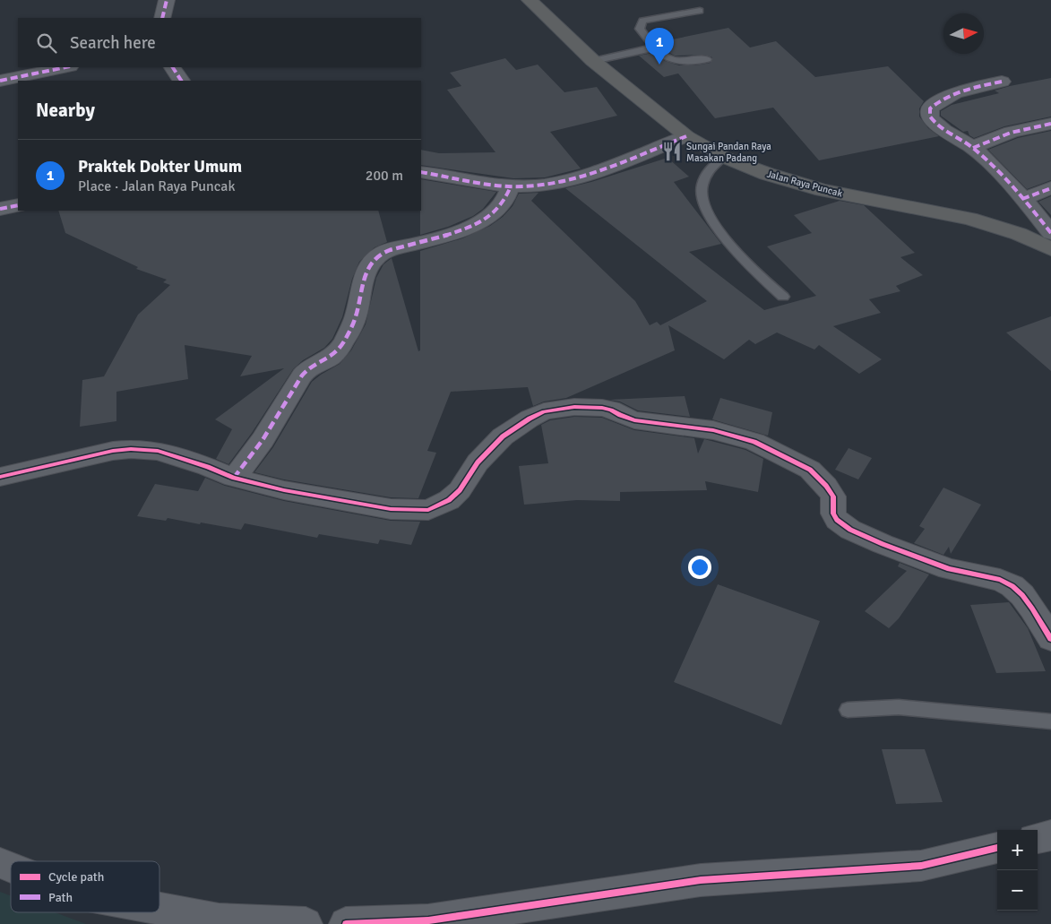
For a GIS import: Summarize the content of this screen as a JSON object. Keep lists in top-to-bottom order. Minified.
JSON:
{"streets":{"highway":["Jalan Raya Puncak"]},"places":{"restaurant":["Sungai Pandan Raya Masakan Padang"]},"legend":["Cycle path","Path"],"north":"right","page":{"search":"Search here","pins":"1","heading":"Nearby","list":[{"mark":"1","name":"Praktek Dokter Umum","note":"Place · Jalan Raya Puncak","value":"200 m"}],"map_buttons":["+","−"]}}
